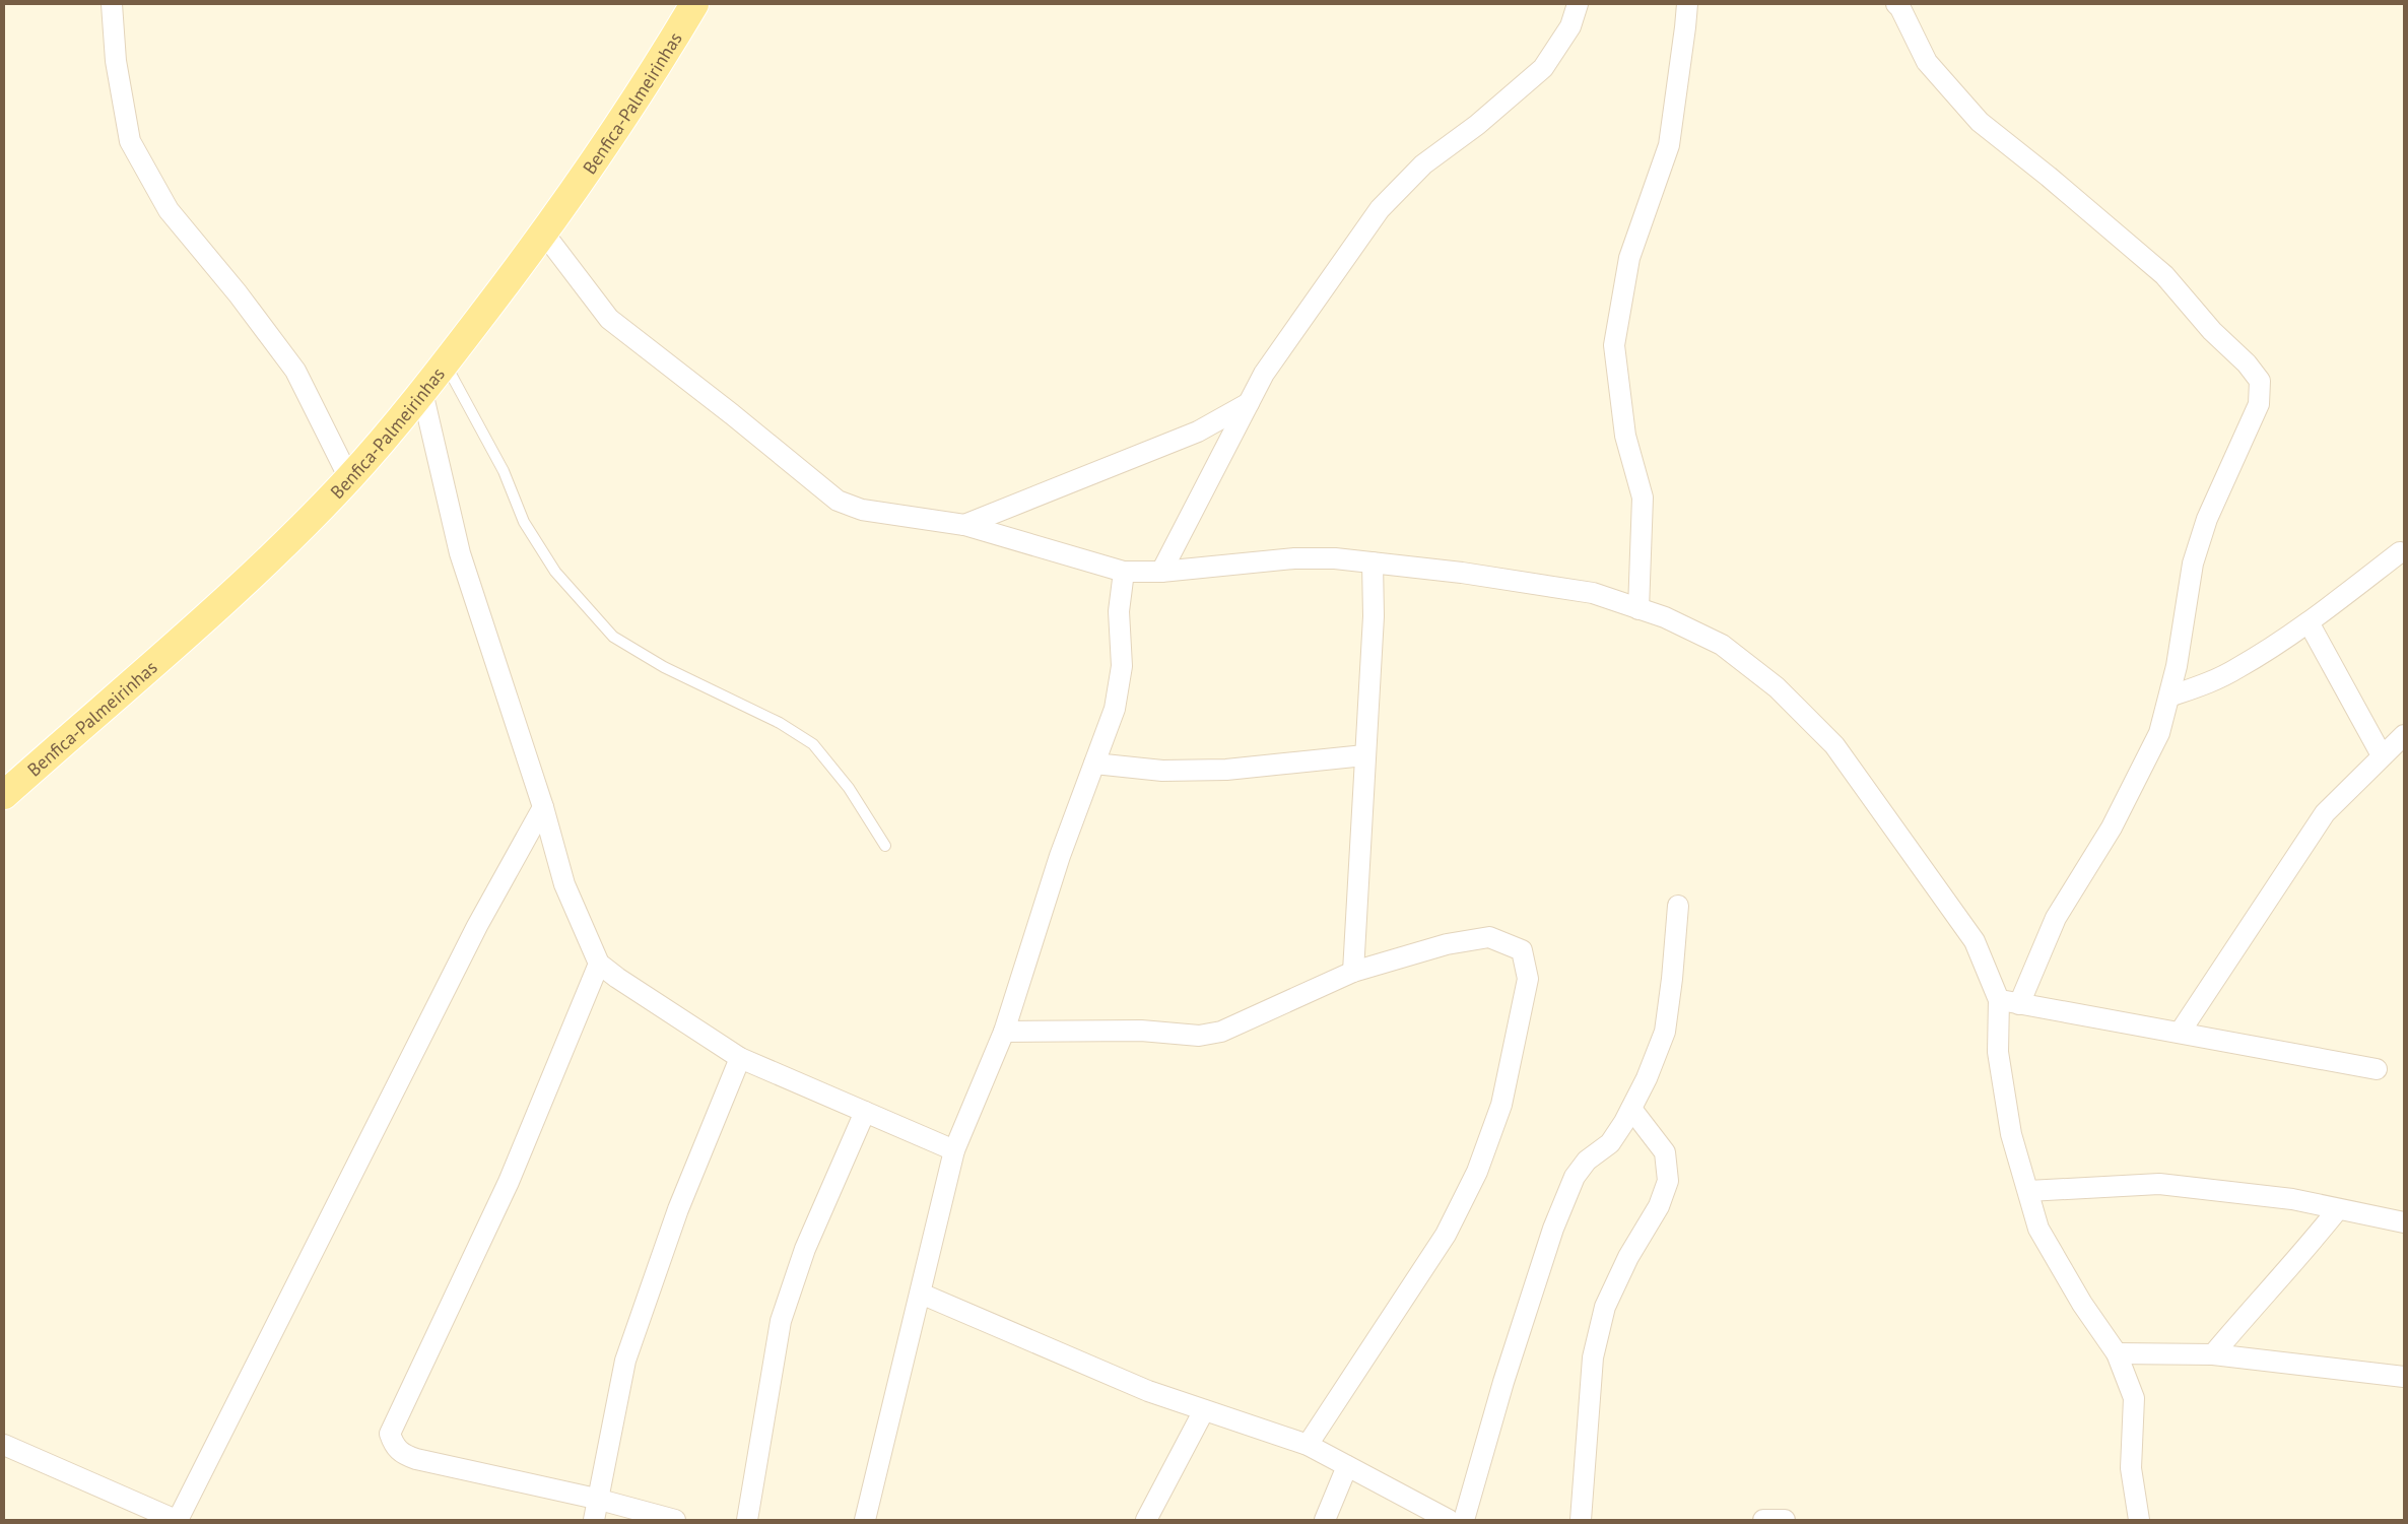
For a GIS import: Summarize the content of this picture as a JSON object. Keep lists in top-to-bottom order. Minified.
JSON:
{"streets":{"main road":["Benfica-Palmeirinhas"]}}
